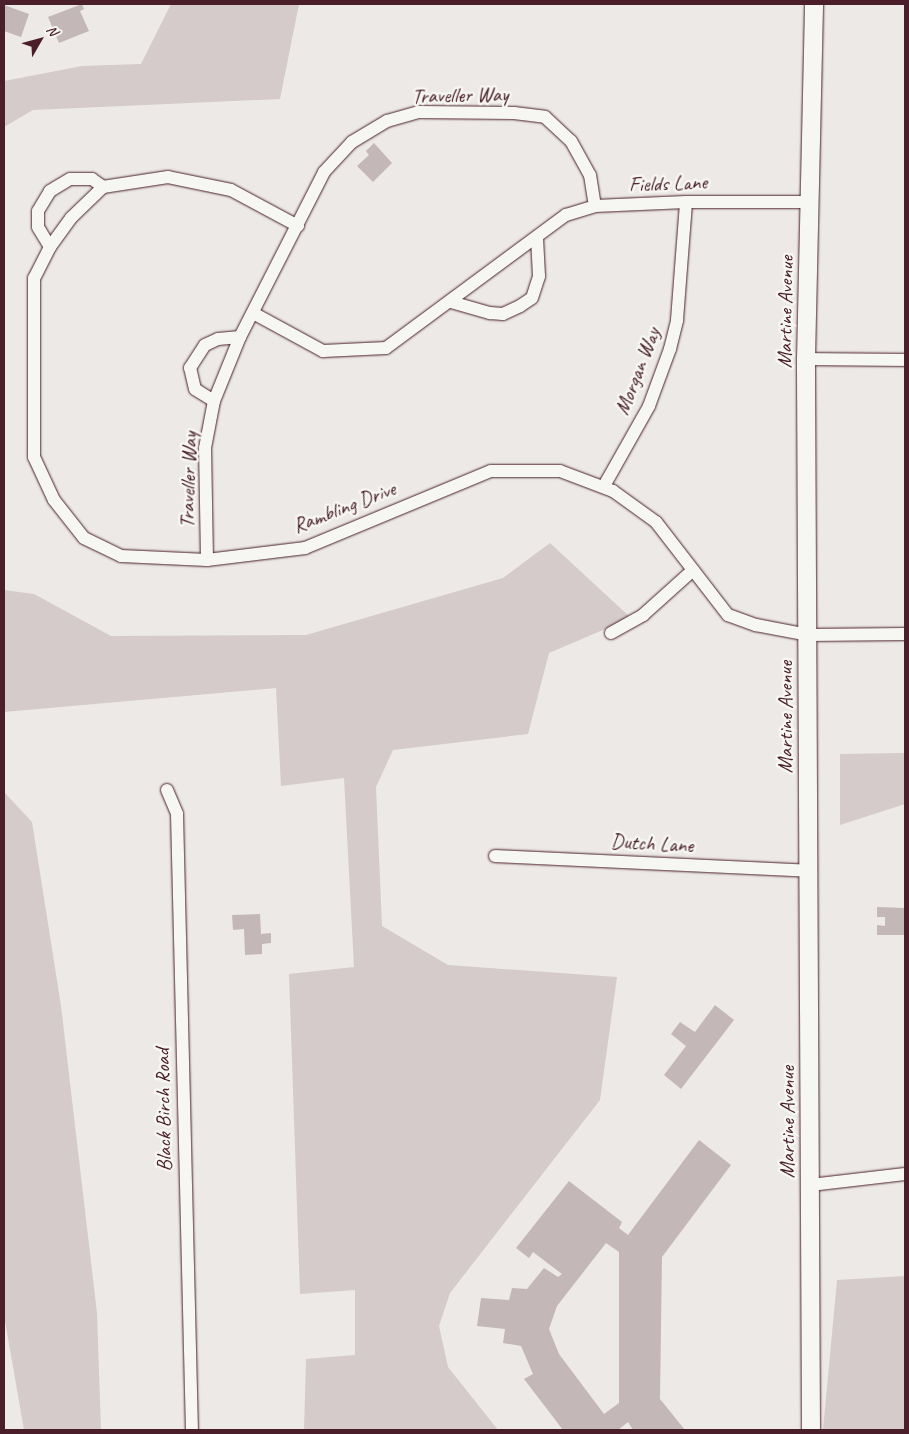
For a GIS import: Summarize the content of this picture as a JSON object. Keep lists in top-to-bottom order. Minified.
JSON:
{"streets":{"main road":["Martine Avenue"],"street":["Traveller Way","Fields Lane","Morgan Way","Rambling Drive","Dutch Lane","Black Birch Road"]},"crossings":[["Traveller Way","Fields Lane"],["Traveller Way","Rambling Drive"],["Fields Lane","Martine Avenue"],["Fields Lane","Morgan Way"],["Martine Avenue","Rambling Drive"],["Martine Avenue","Dutch Lane"],["Morgan Way","Rambling Drive"]],"north":"top right"}
